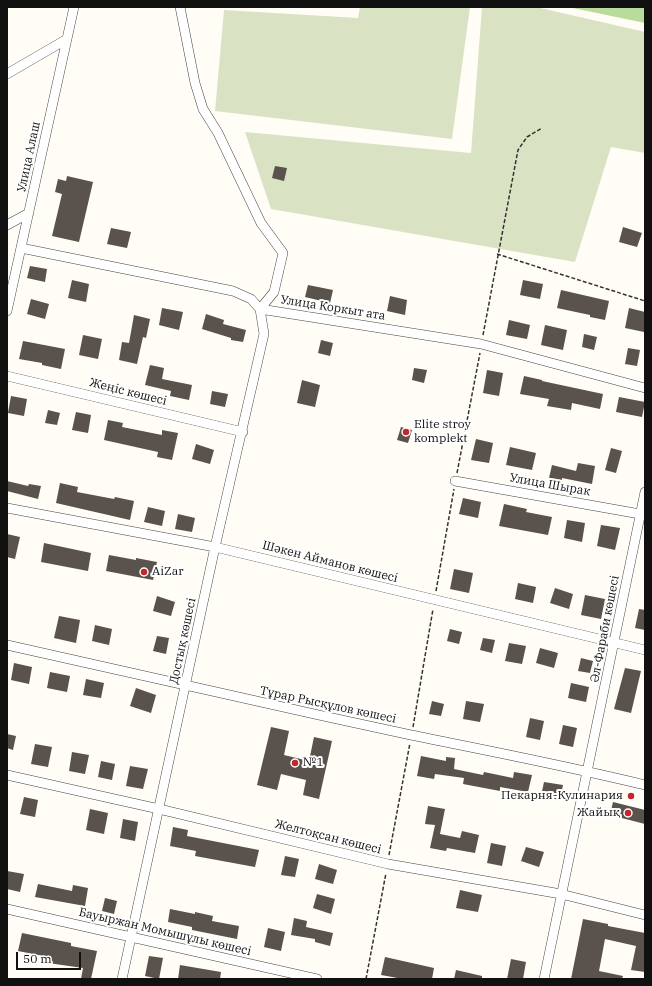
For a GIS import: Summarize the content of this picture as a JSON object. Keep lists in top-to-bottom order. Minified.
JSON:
{"streets":{"street":["Улица Алаш","Улица Коркыт ата","Жеңіс көшесі","Улица Шырак","Шәкен Айманов көшесі","Әл-Фараби көшесі","Достық көшесі","Тұрар Рысқұлов көшесі","Желтоқсан көшесі","Бауыржан Момышұлы көшесі"]},"crossings":[["Улица Коркыт ата","Достық көшесі"],["Жеңіс көшесі","Достық көшесі"],["Улица Шырак","Әл-Фараби көшесі"],["Шәкен Айманов көшесі","Әл-Фараби көшесі"],["Шәкен Айманов көшесі","Достық көшесі"],["Әл-Фараби көшесі","Тұрар Рысқұлов көшесі"],["Әл-Фараби көшесі","Желтоқсан көшесі"],["Достық көшесі","Тұрар Рысқұлов көшесі"],["Достық көшесі","Желтоқсан көшесі"],["Достық көшесі","Бауыржан Момышұлы көшесі"]],"places":["Elite stroy komplekt","AiZar","№1","Пекарня-Кулинария","Жайық"],"scale_bar":"50 m"}
